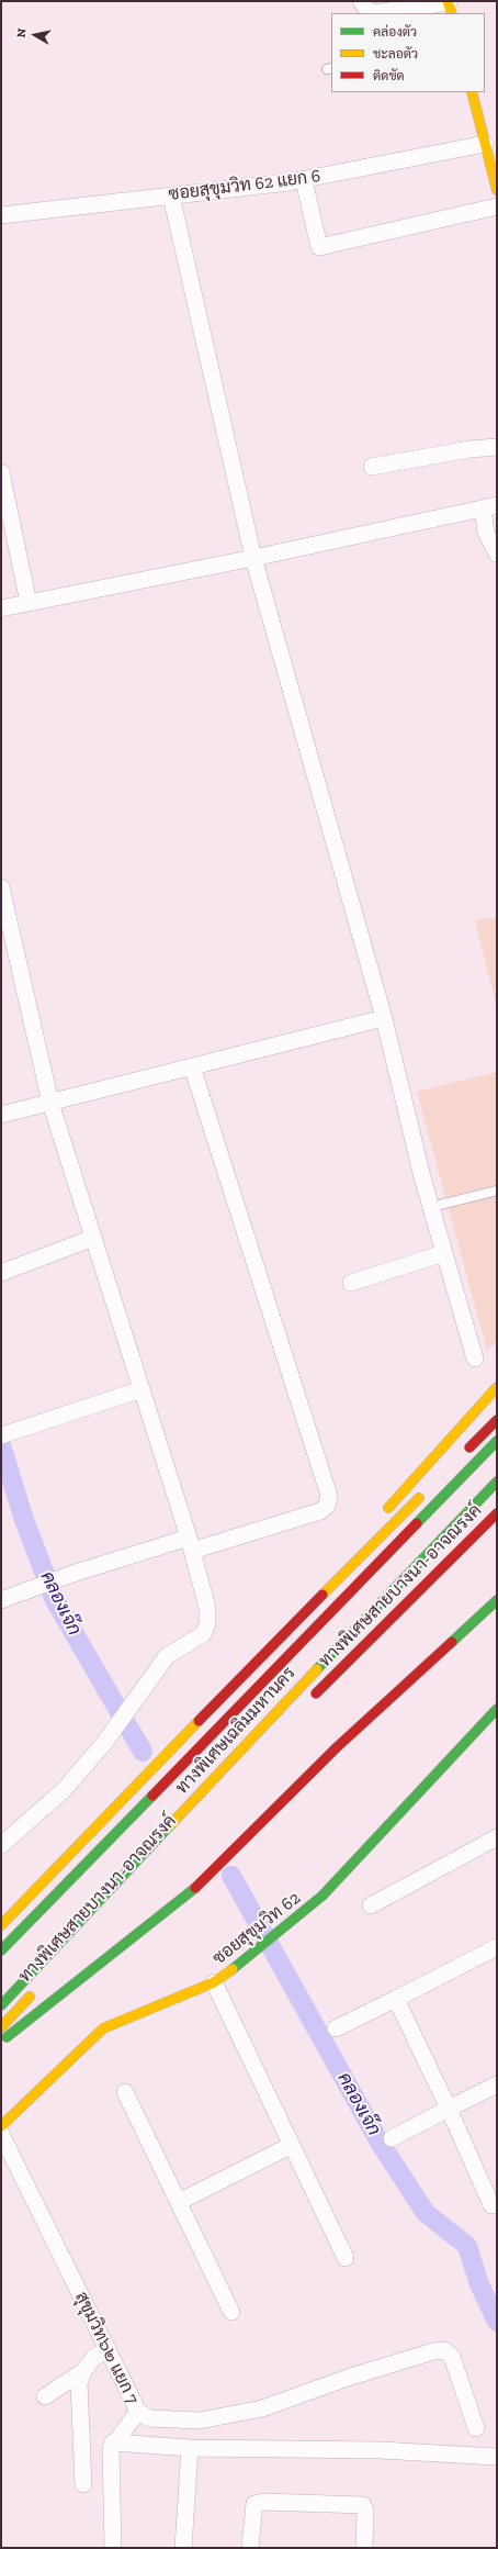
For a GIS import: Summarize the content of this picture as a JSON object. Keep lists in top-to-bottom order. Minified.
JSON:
{"streets":{"main road":["ทางพิเศษสายบางนา-อาจณรงค์","ทางพิเศษเฉลิมมหานคร","ซอยสุขุมวิท 62"],"street":["ซอยสุขุมวิท 62 แยก 6","สุขุมวิท๖๒ แยก 7"]},"water":["คลองเจ๊ก"],"legend":["คล่องตัว","ชะลอตัว","ติดขัด"],"north":"left"}
